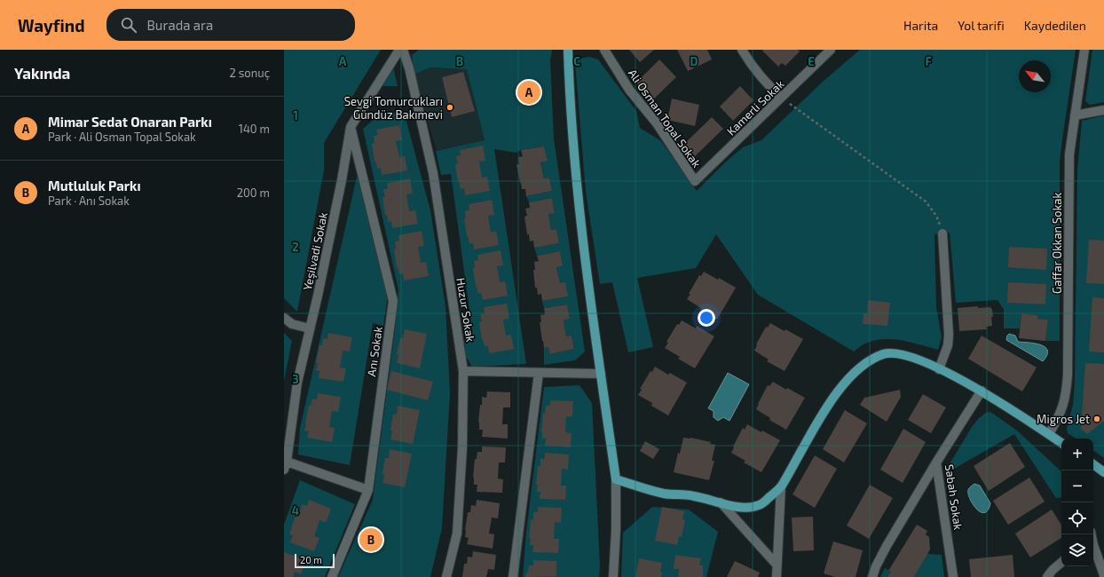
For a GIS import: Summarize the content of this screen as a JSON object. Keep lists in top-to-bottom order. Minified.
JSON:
{"streets":{"street":["Kamerli Sokak","Ali Osman Topal Sokak","Gaffar Okkan Sokak","Yeşilvadi Sokak","Huzur Sokak","Anı Sokak","Sabah Sokak"]},"crossings":[["Kamerli Sokak","Ali Osman Topal Sokak"],["Yeşilvadi Sokak","Anı Sokak"]],"places":["Sevgi Tomurcukları Gündüz Bakımevi","Migros Jet"],"scale_bar":"20 m","north":"top left","page":{"header":"Wayfind","search":"Burada ara","nav":["Harita","Yol tarifi","Kaydedilen"],"heading":["Yakında","2 sonuç"],"pins":["A","B"],"list":[{"mark":"A","name":"Mimar Sedat Onaran Parkı","note":"Park · Ali Osman Topal Sokak","value":"140 m"},{"mark":"B","name":"Mutluluk Parkı","note":"Park · Anı Sokak","value":"200 m"}],"map_buttons":["+","−"],"scale":"20 m"},"grid":{"columns":["A","B","C","D","E","F"],"rows":["1","2","3","4"]}}
